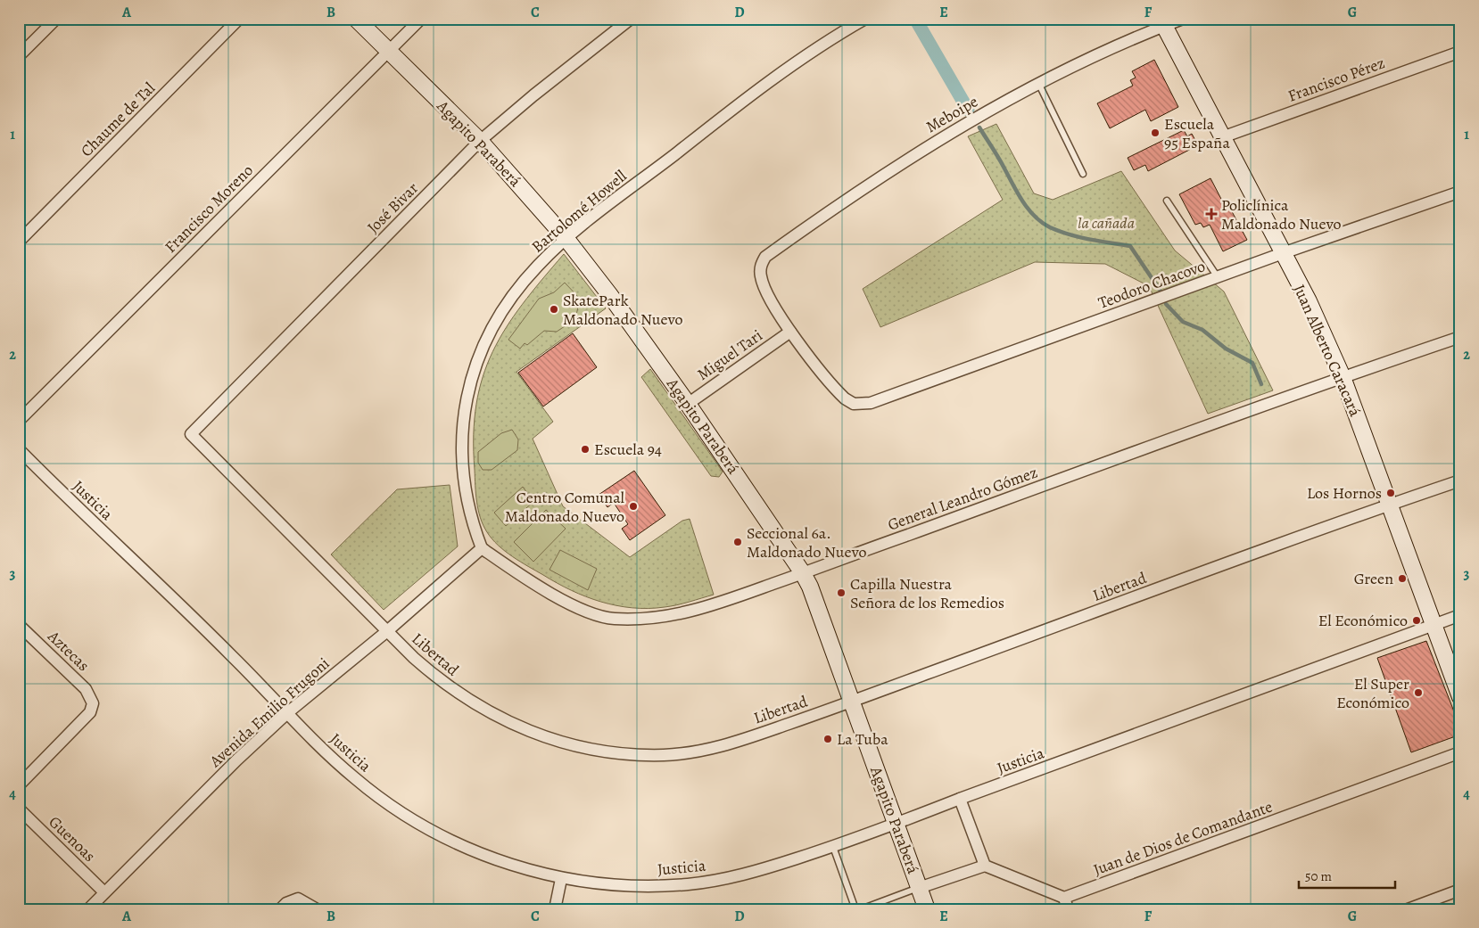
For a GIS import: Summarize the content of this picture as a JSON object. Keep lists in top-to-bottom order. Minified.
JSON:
{"streets":{"street":["Francisco Pérez","Meboipe","Chaume de Tal","Agapito Paraberá","José Bivar","Francisco Moreno","Bartolomé Howell","Teodoro Chacovo","Juan Alberto Caracará","Miguel Tari","General Leandro Gómez","Justicia","Libertad","Aztecas","Avenida Emilio Frugoni","Juan de Dios de Comandante","Guenoas"]},"crossings":[["Francisco Pérez","Juan Alberto Caracará"],["Meboipe","Teodoro Chacovo"],["Meboipe","Juan Alberto Caracará"],["Meboipe","Miguel Tari"],["Agapito Paraberá","José Bivar"],["Agapito Paraberá","Francisco Moreno"],["Agapito Paraberá","Bartolomé Howell"],["Agapito Paraberá","Miguel Tari"],["Agapito Paraberá","General Leandro Gómez"],["Agapito Paraberá","Justicia"],["Agapito Paraberá","Libertad"],["José Bivar","Libertad"],["Bartolomé Howell","General Leandro Gómez"],["Bartolomé Howell","Avenida Emilio Frugoni"],["Teodoro Chacovo","Juan Alberto Caracará"],["Teodoro Chacovo","Miguel Tari"],["Juan Alberto Caracará","General Leandro Gómez"],["Juan Alberto Caracará","Justicia"],["Juan Alberto Caracará","Libertad"],["General Leandro Gómez","Avenida Emilio Frugoni"],["Justicia","Avenida Emilio Frugoni"],["Libertad","Avenida Emilio Frugoni"],["Avenida Emilio Frugoni","Guenoas"]],"parks":["la cañada"],"places":{"other":["Escuela 95 España","SkatePark Maldonado Nuevo","Escuela 94","Los Hornos","Centro Comunal Maldonado Nuevo","Seccional 6a. Maldonado Nuevo","Green","Capilla Nuestra Señora de los Remedios","El Económico","El Super Económico","La Tuba"],"health":["Policlínica Maldonado Nuevo"]},"scale_bar":"50 m","grid":{"columns":["A","B","C","D","E","F","G"],"rows":["1","2","3","4"]}}
